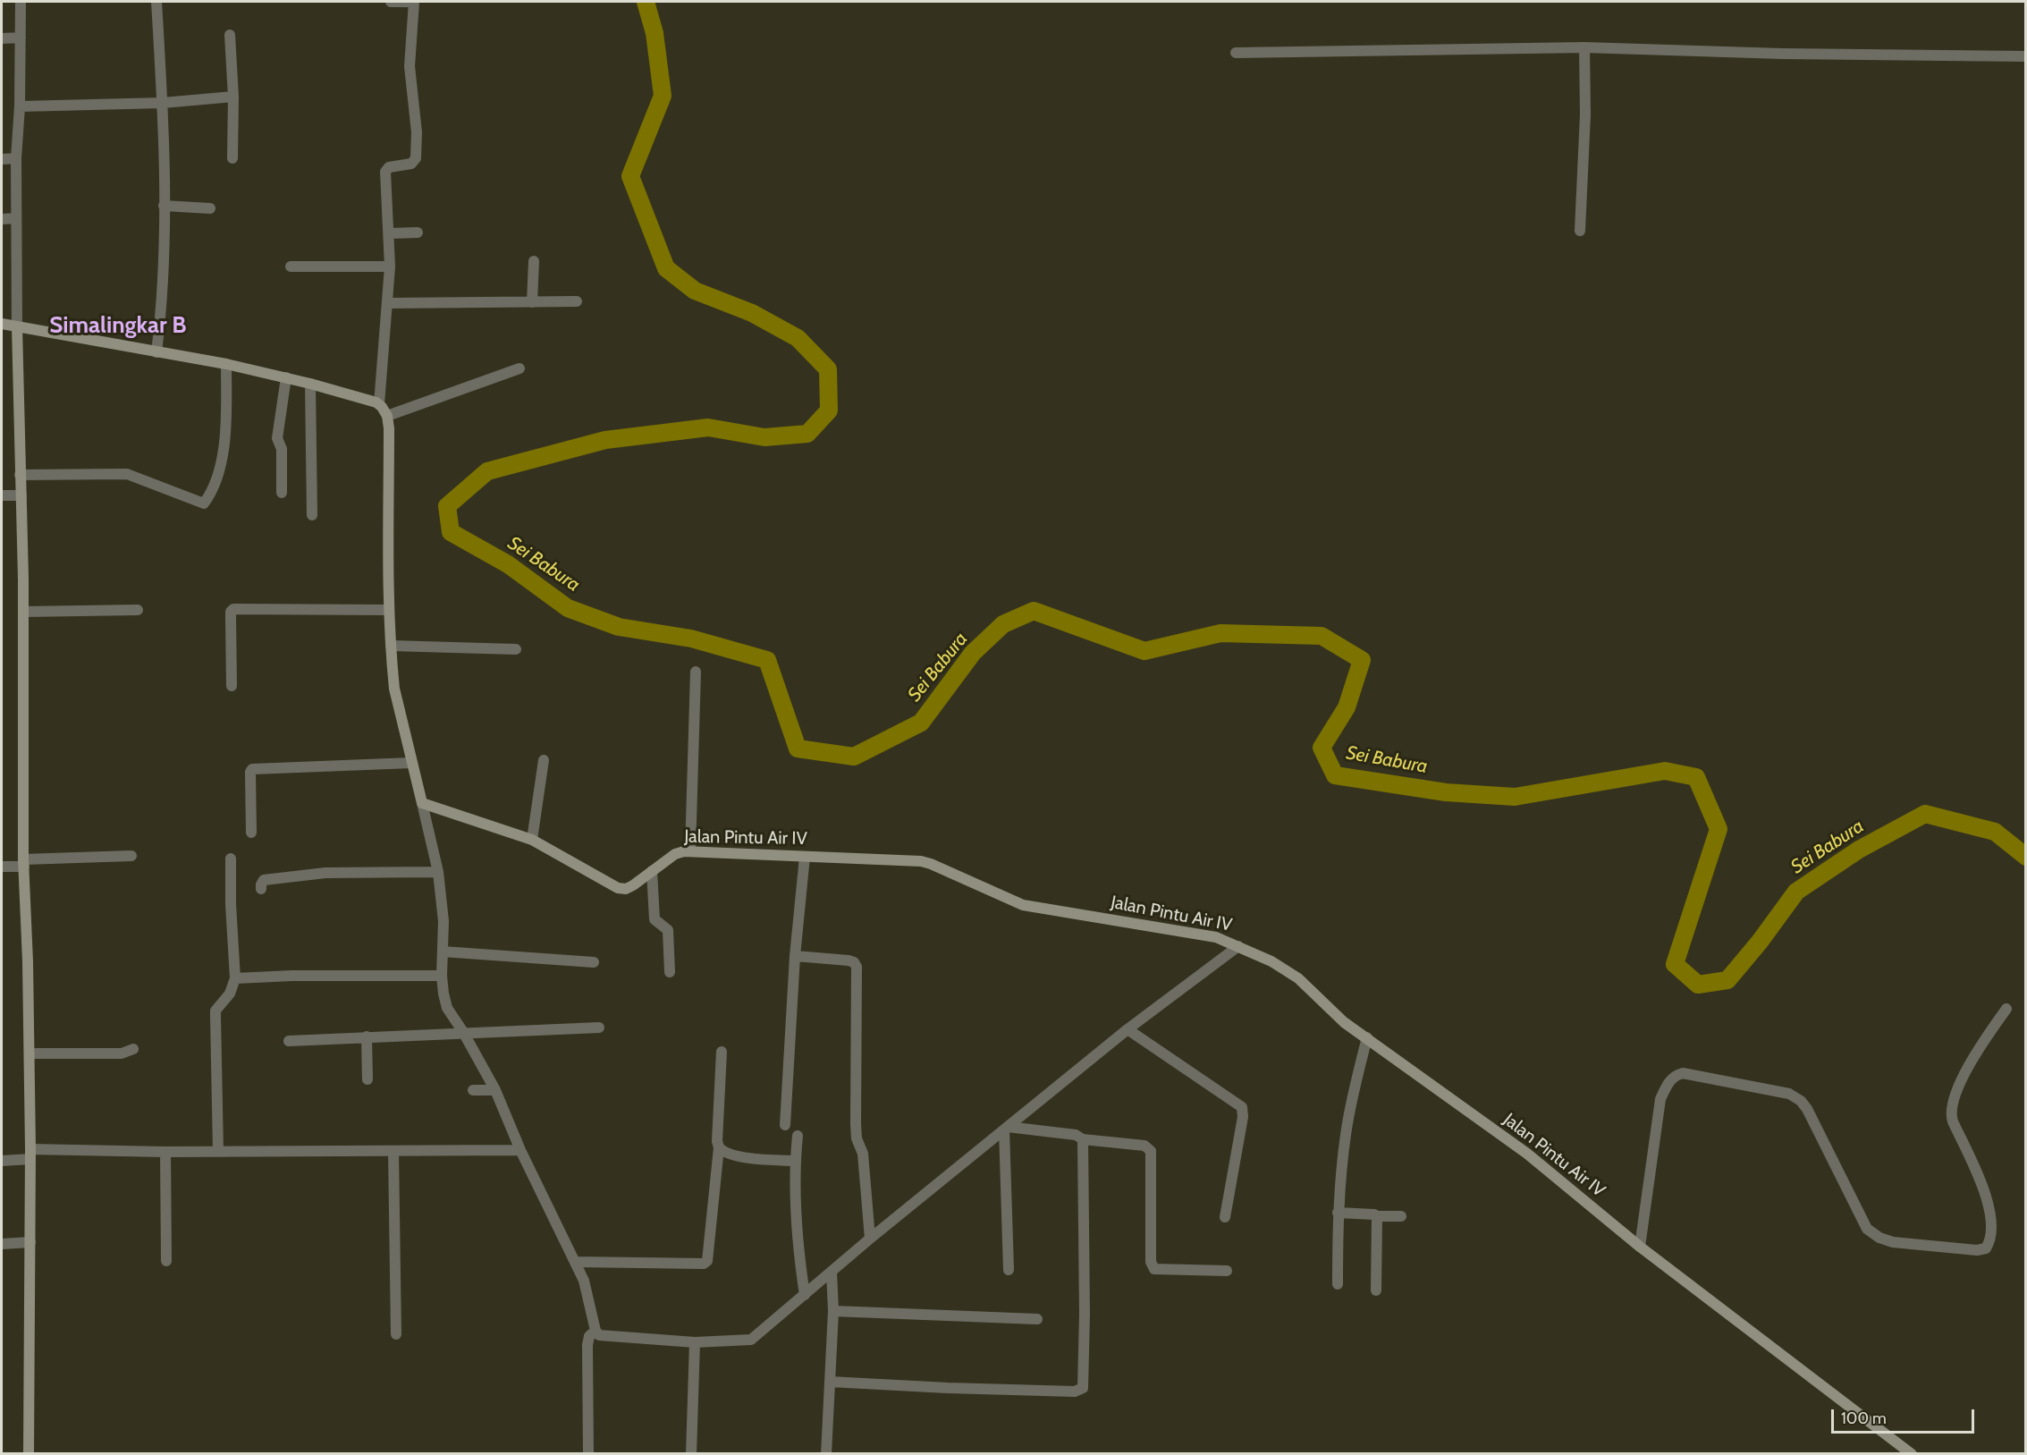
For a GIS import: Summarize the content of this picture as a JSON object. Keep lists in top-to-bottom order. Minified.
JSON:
{"streets":{"main road":["Jalan Pintu Air IV"]},"districts":["Simalingkar B"],"water":["Sei Babura"],"scale_bar":"100 m"}
